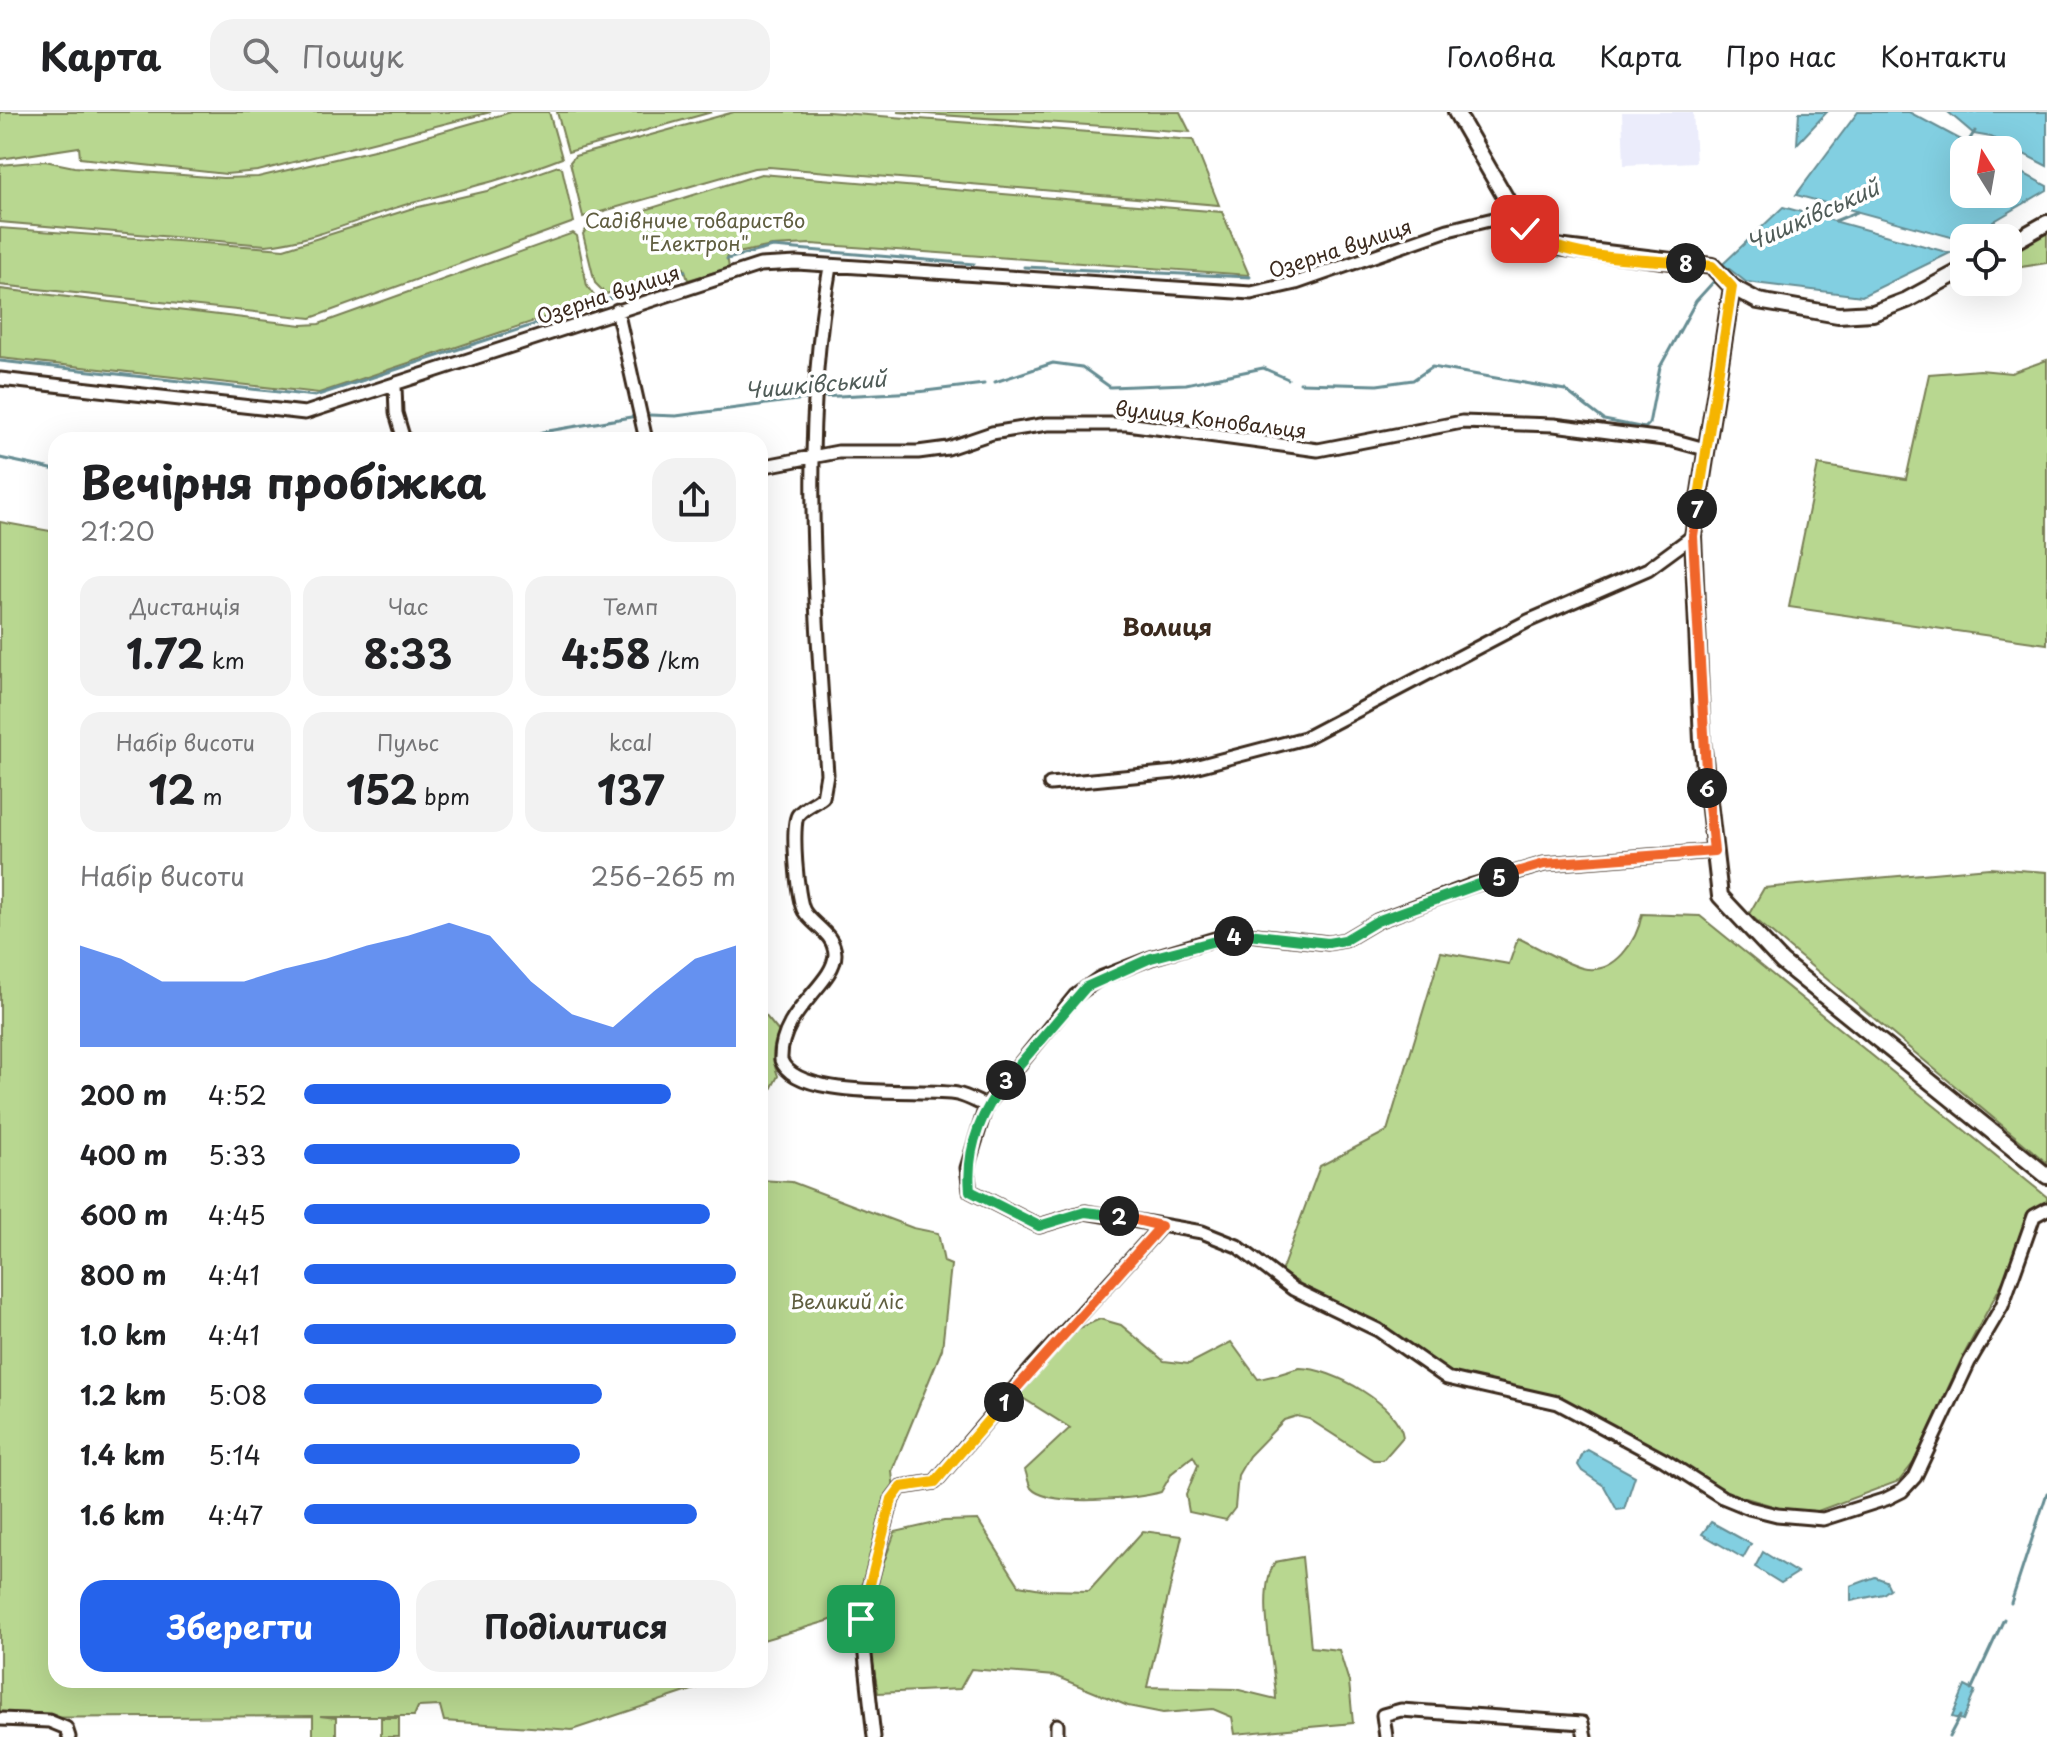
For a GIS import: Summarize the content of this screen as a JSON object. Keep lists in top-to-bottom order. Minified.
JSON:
{"streets":{"street":["Озерна вулиця","вулиця Коновальця"]},"districts":["Волиця"],"water":["Чишківський"],"parks":["Садівниче товариство \"Електрон\"","Великий ліс"],"north":"top","page":{"header":"Карта","search":"Пошук","nav":["Головна","Карта","Про нас","Контакти"],"pins":["8","7","6","5","4","3","2","1"],"heading":["Вечірня пробіжка","21:20"],"stats":[["Дистанція","1.72 km"],["Час","8:33"],["Темп","4:58 /km"],["Набір висоти","12 m"],["Пульс","152 bpm"],["kcal","137"]],"chart":["Набір висоти","256–265 m"],"list":[{"name":"200 m","note":"4:52"},{"name":"400 m","note":"5:33"},{"name":"600 m","note":"4:45"},{"name":"800 m","note":"4:41"},{"name":"1.0 km","note":"4:41"},{"name":"1.2 km","note":"5:08"},{"name":"1.4 km","note":"5:14"},{"name":"1.6 km","note":"4:47"}],"buttons":["Зберегти","Поділитися"]}}
